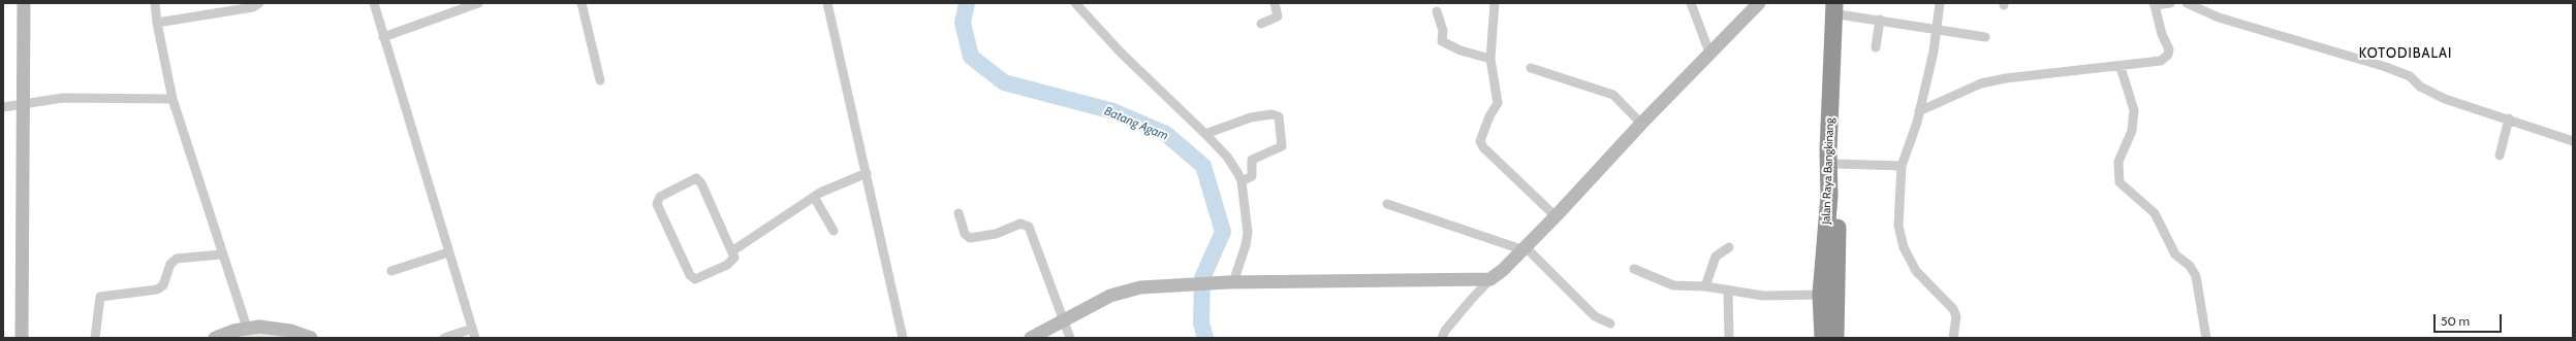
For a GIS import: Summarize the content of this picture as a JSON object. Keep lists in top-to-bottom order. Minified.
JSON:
{"streets":{"highway":["Jalan Raya Bangkinang"]},"districts":["KOTODIBALAI"],"water":["Batang Agam"],"scale_bar":"50 m"}
